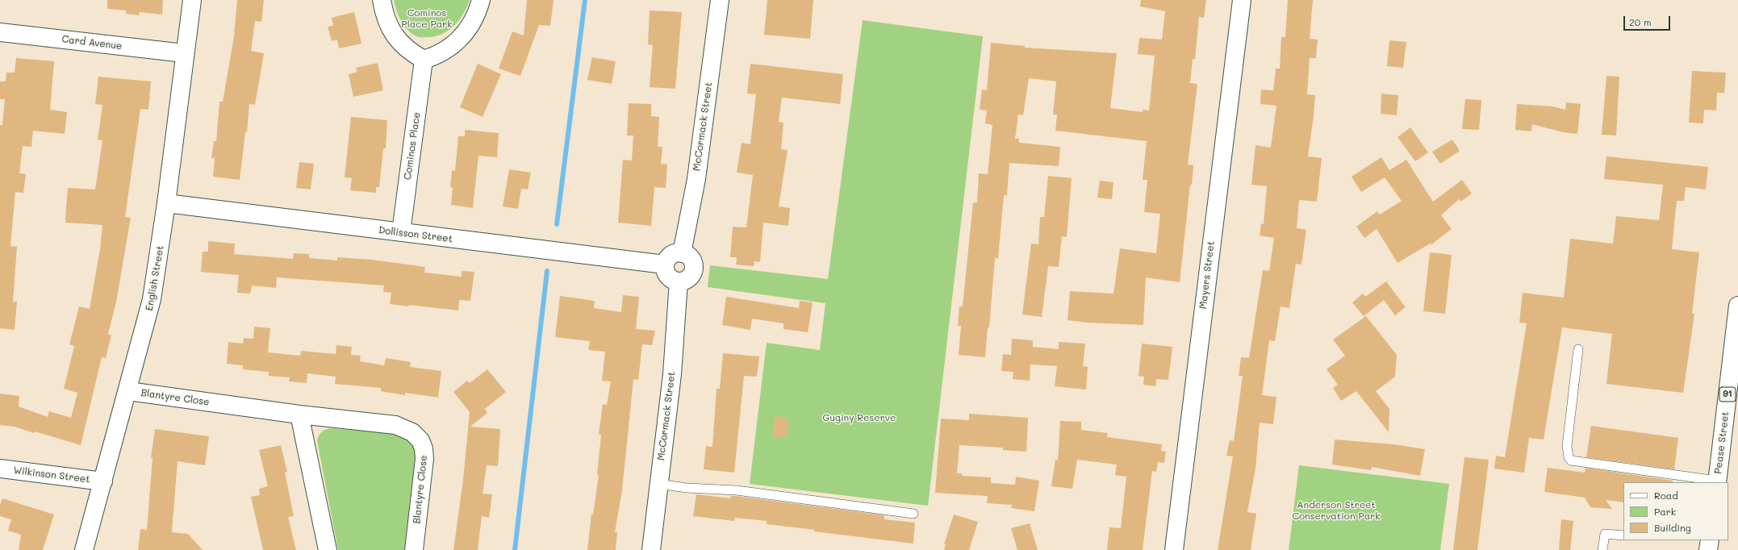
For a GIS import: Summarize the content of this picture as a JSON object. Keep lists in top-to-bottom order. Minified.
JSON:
{"streets":{"street":["Card Avenue","McCormack Street","Cominos Place","Dollisson Street","Mayers Street","English Street","91","Blantyre Close","Pease Street","Wilkinson Street"]},"crossings":[["Card Avenue","English Street"],["McCormack Street","Dollisson Street"],["Cominos Place","Dollisson Street"],["Dollisson Street","English Street"],["English Street","Blantyre Close"],["English Street","Wilkinson Street"]],"parks":["Cominos Place Park","Guginy Reserve","Anderson Street Conservation Park"],"legend":["Road","Park","Building"],"scale_bar":"20 m"}
